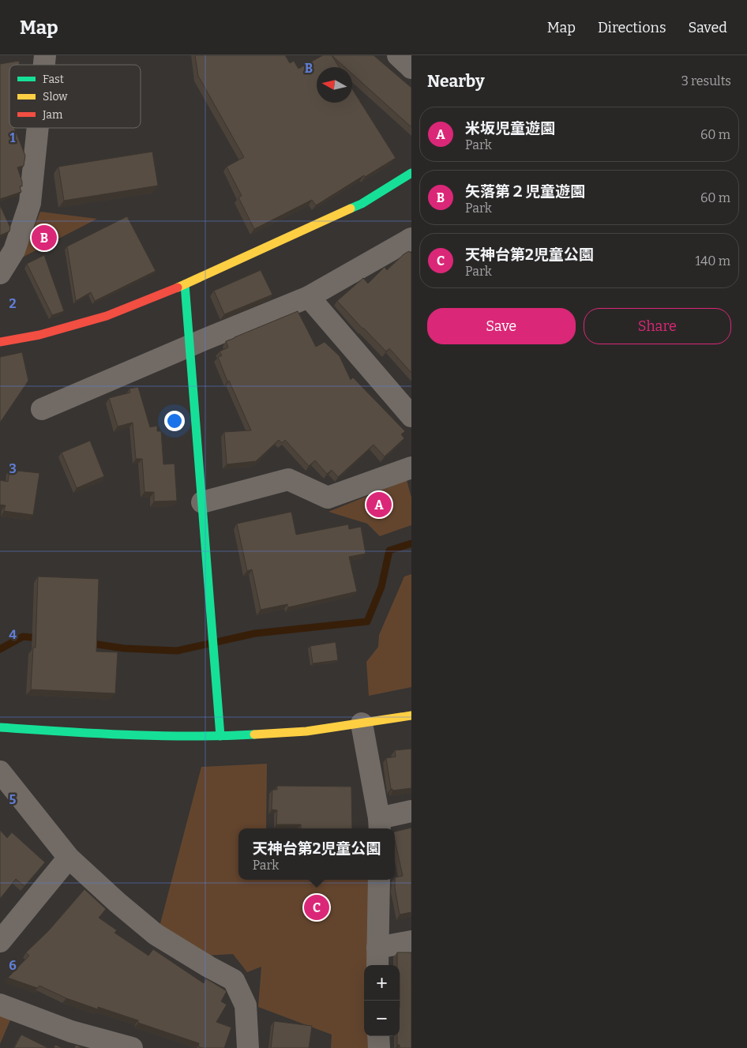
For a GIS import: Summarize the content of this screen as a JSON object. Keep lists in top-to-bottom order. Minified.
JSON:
{"legend":["Fast","Slow","Jam"],"north":"left","page":{"header":"Map","nav":["Map","Directions","Saved"],"heading":["Nearby","3 results"],"list":[{"mark":"A","name":"米坂児童遊園","note":"Park","value":"60 m"},{"mark":"B","name":"矢落第２児童遊園","note":"Park","value":"60 m"},{"mark":"C","name":"天神台第2児童公園","note":"Park","value":"140 m"}],"pins":["B","A","C"],"buttons":["Save","Share"],"popup":["天神台第2児童公園","Park"],"map_buttons":["+","−"]},"grid":{"columns":["B"],"rows":["1","2","3","4","5","6"]}}
